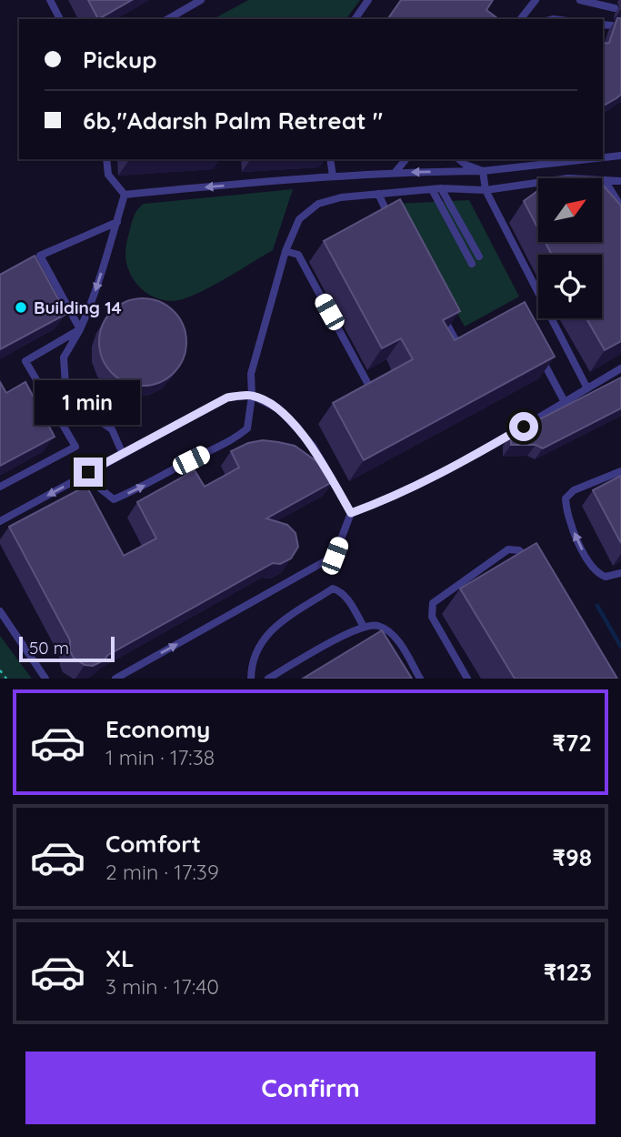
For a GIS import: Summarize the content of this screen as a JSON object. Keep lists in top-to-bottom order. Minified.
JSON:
{"places":["Building 14"],"scale_bar":"50 m","north":"top right","page":{"banner":["Pickup","6b,\"Adarsh Palm Retreat \""],"bubble":"1 min","scale":"50 m","list":[{"name":"Economy","note":"1 min · 17:38","value":"₹72"},{"name":"Comfort","note":"2 min · 17:39","value":"₹98"},{"name":"XL","note":"3 min · 17:40","value":"₹123"}],"buttons":"Confirm"}}
